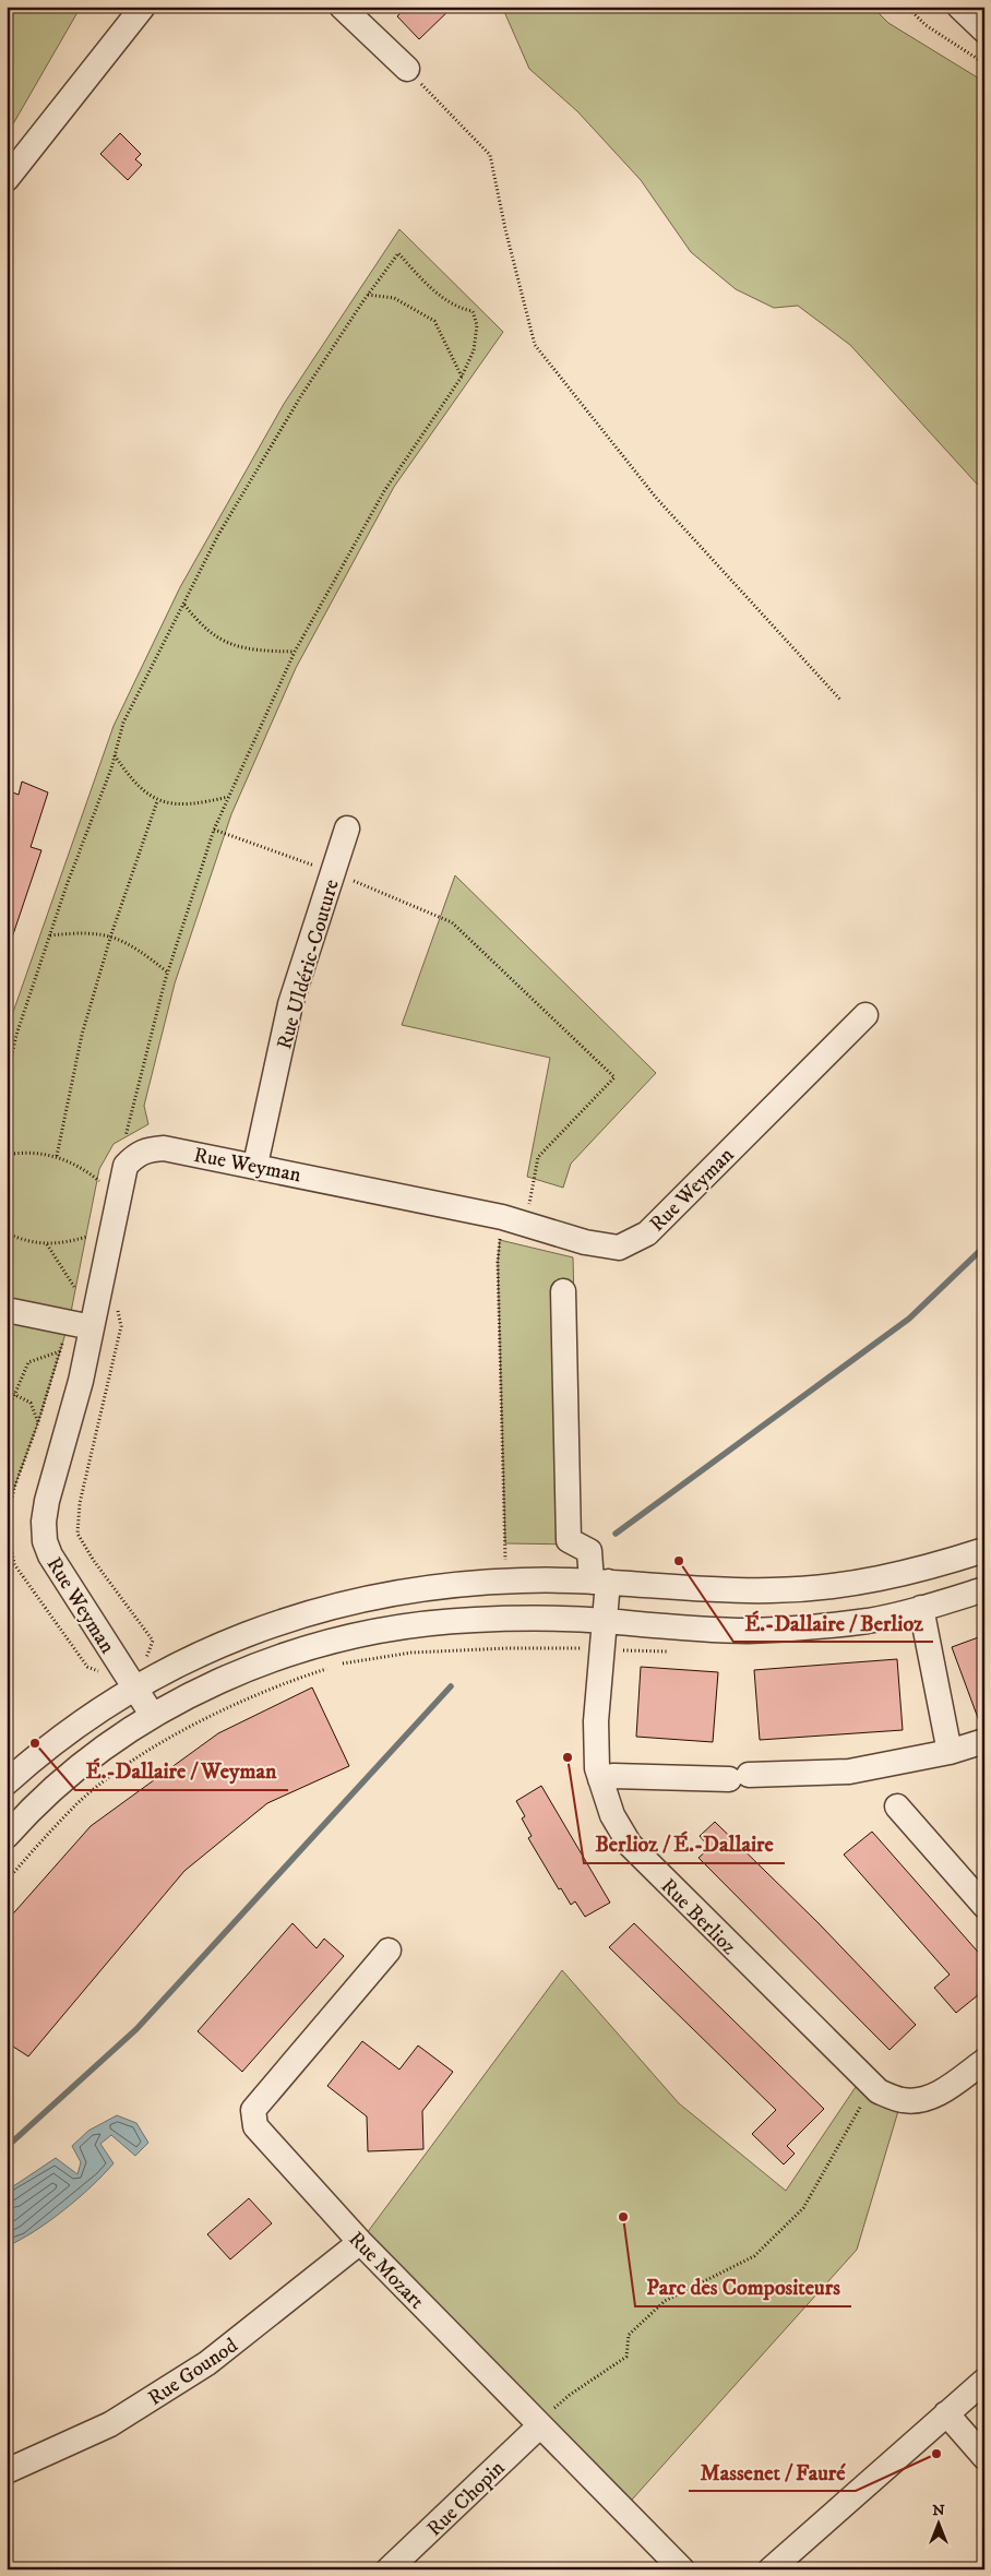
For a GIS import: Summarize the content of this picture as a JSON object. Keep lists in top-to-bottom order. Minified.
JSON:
{"streets":{"street":["Rue Uldéric-Couture","Rue Weyman","Rue Berlioz","Rue Mozart","Rue Gounod","Rue Chopin"]},"crossings":[["Rue Uldéric-Couture","Rue Weyman"],["Rue Mozart","Rue Gounod"],["Rue Mozart","Rue Chopin"]],"places":["É.-Dallaire / Berlioz","É.-Dallaire / Weyman","Berlioz / É.-Dallaire","Parc des Compositeurs","Massenet / Fauré"],"north":"top"}
